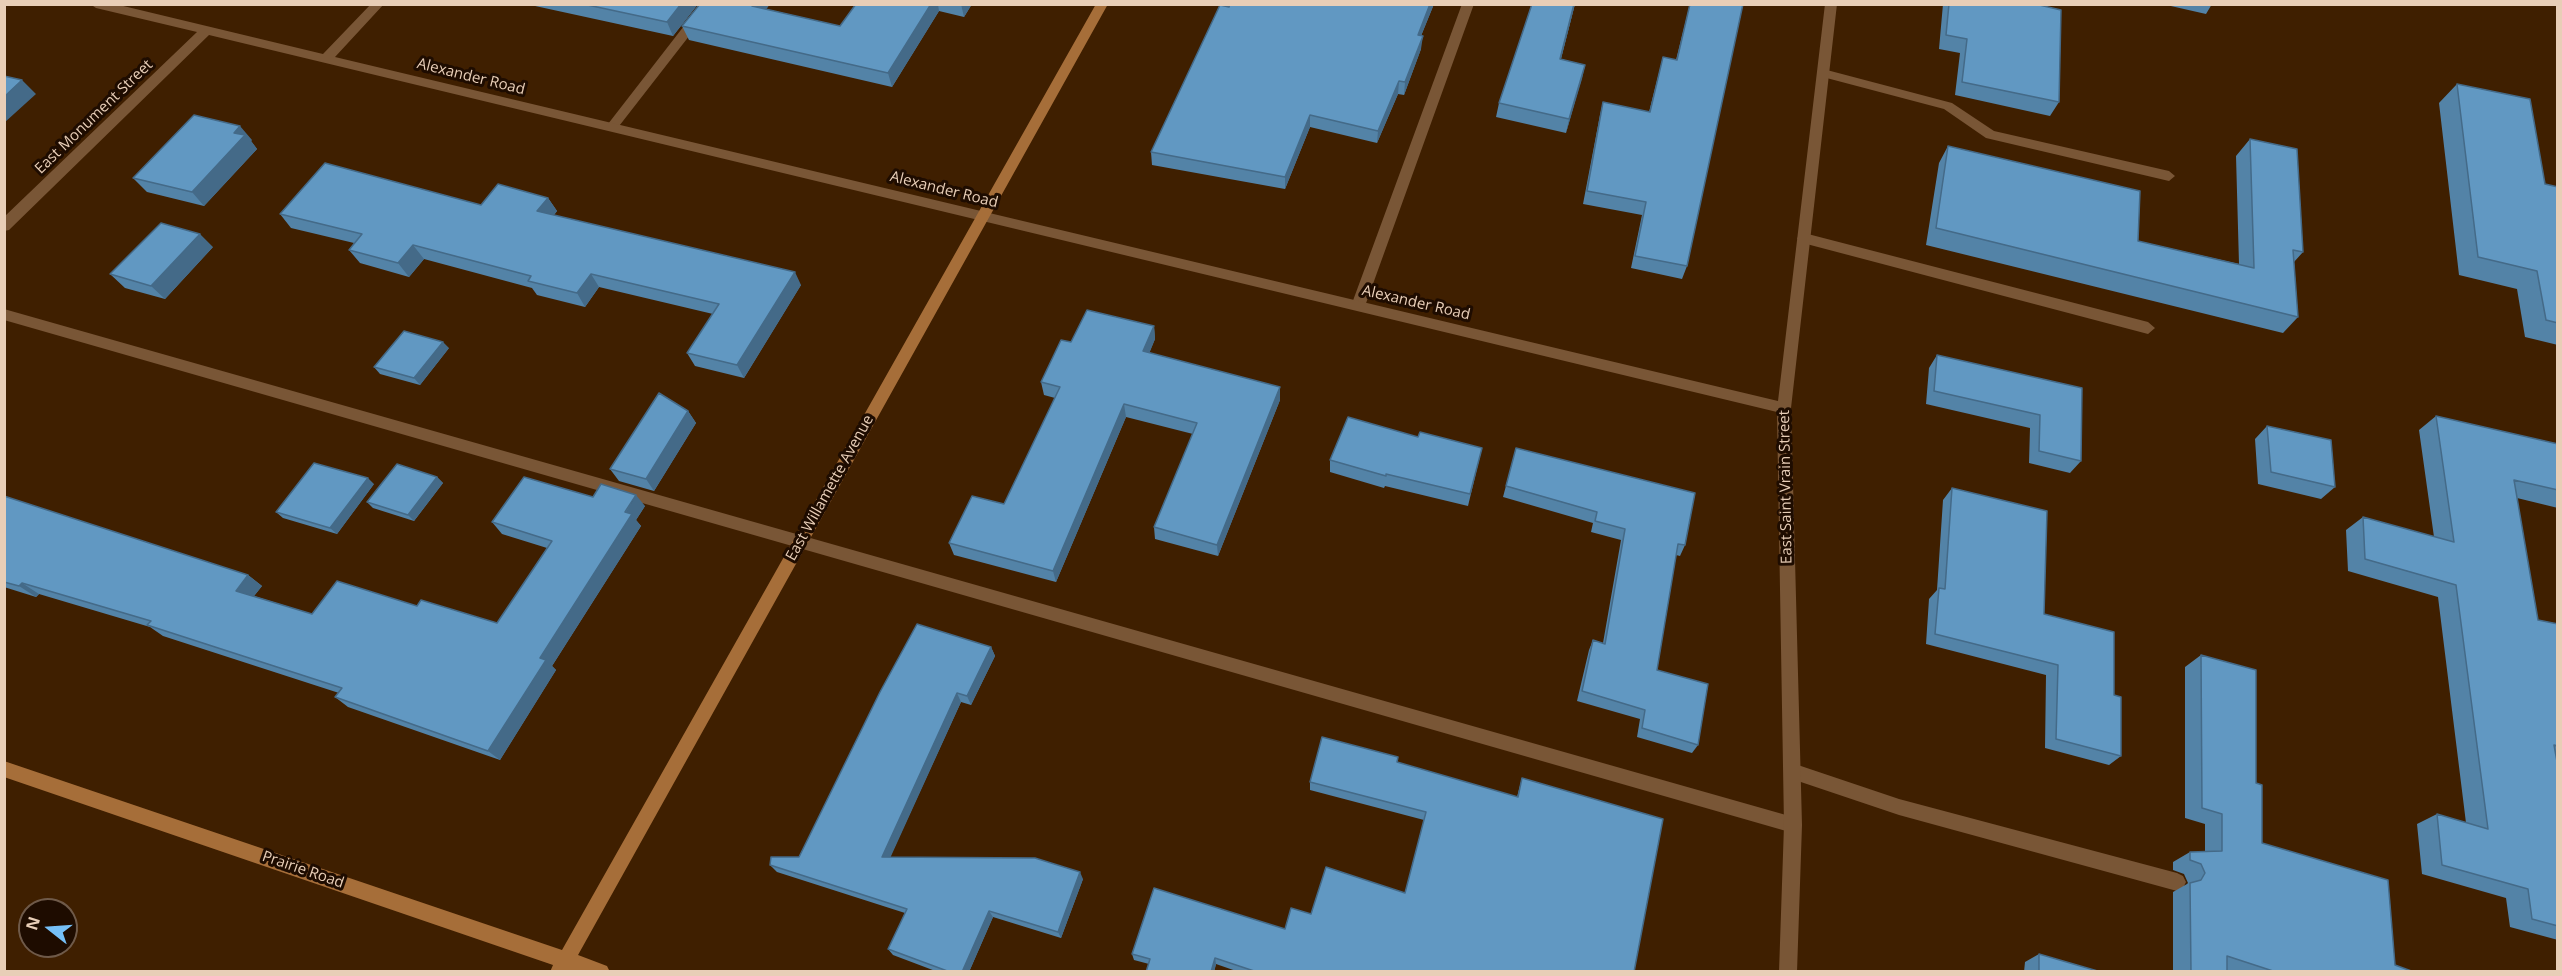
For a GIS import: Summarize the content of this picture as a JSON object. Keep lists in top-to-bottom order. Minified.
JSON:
{"streets":{"street":["Alexander Road","East Monument Street","East Saint Vrain Street","East Willamette Avenue","Prairie Road"]},"crossings":[["Alexander Road","East Monument Street"],["Alexander Road","East Saint Vrain Street"],["Alexander Road","East Willamette Avenue"],["East Willamette Avenue","Prairie Road"]],"north":"left"}
